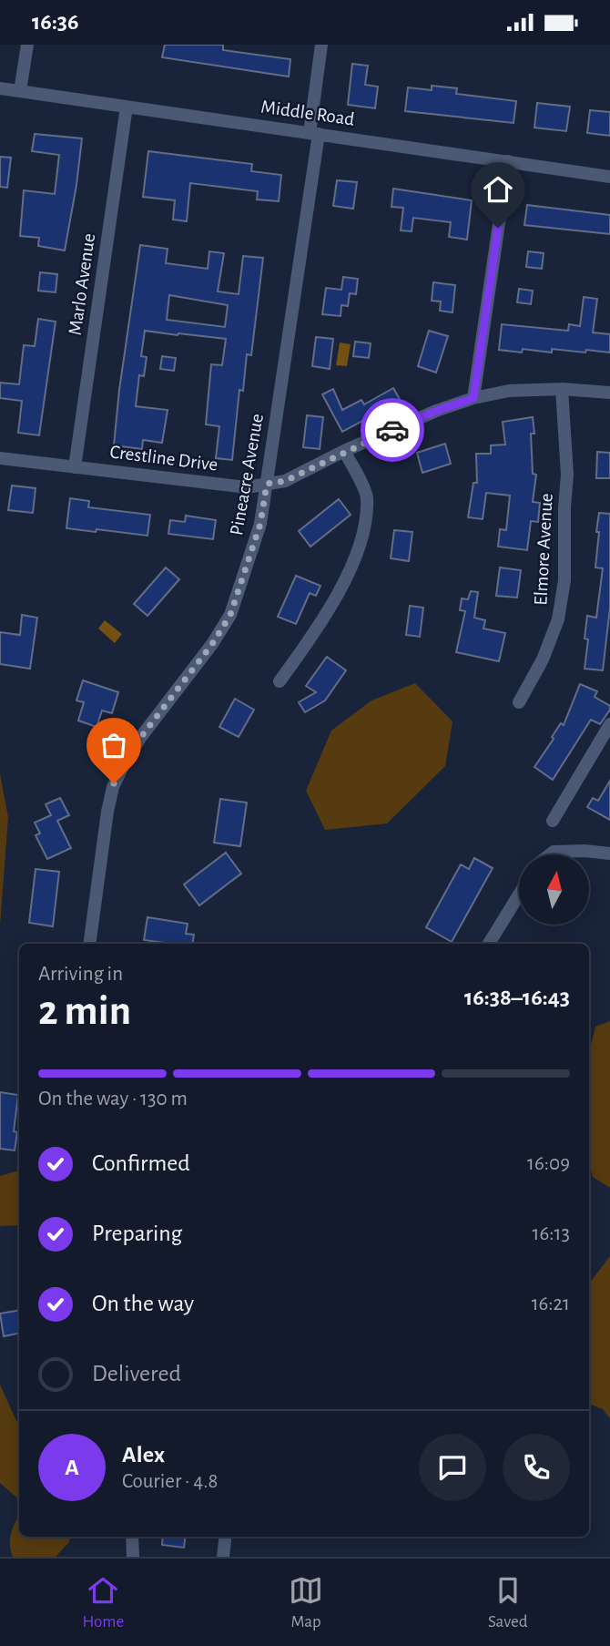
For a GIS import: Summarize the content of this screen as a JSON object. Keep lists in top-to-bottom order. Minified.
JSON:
{"streets":{"street":["Middle Road","Marlo Avenue","Crestline Drive","Pineacre Avenue","Elmore Avenue"]},"crossings":[["Middle Road","Marlo Avenue"],["Middle Road","Pineacre Avenue"],["Marlo Avenue","Crestline Drive"],["Crestline Drive","Pineacre Avenue"],["Crestline Drive","Elmore Avenue"]],"north":"top","page":{"status":"16:36","heading":["2 min","Arriving in","16:38–16:43"],"panel":["Alex","Courier · 4.8"],"bar":"On the way · 130 m","list":[["Confirmed","16:09"],["Preparing","16:13"],["On the way","16:21"],"Delivered"],"round":"A","tabs":["Home","Map","Saved"]}}
